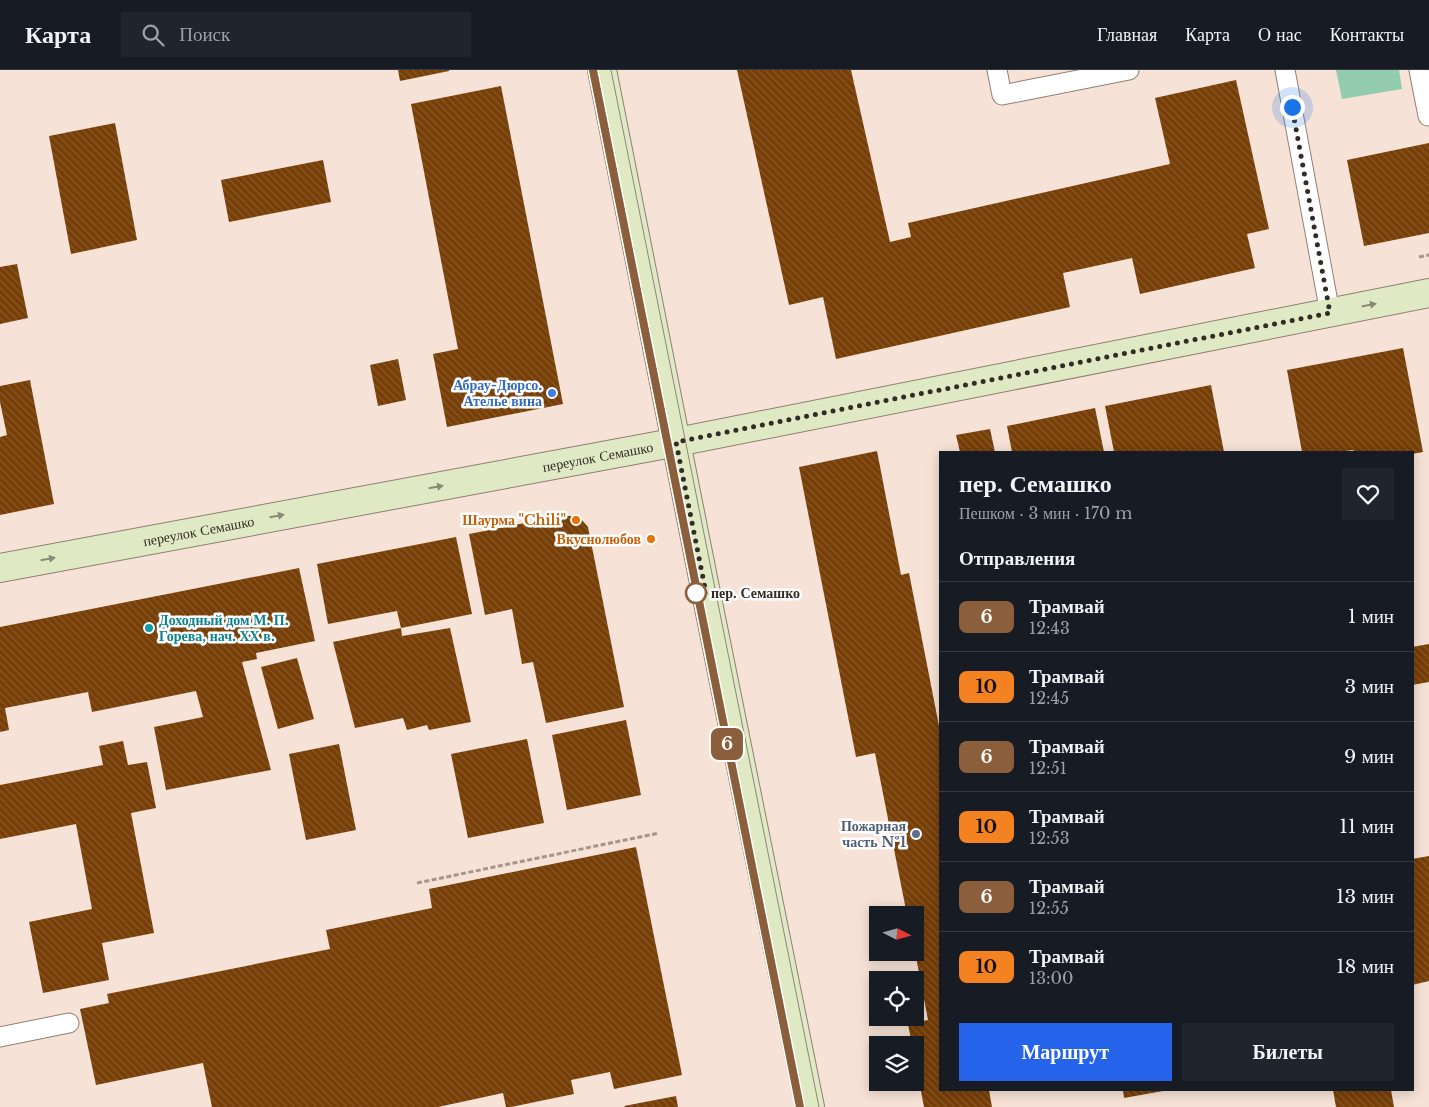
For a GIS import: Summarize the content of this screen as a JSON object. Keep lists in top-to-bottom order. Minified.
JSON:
{"streets":{"street":["переулок Семашко"]},"one_way":["переулок Семашко"],"places":["Абрау-Дюрсо. Ателье вина","Шаурма \"Chili\"","Вкуснолюбов","пер. Семашко","Доходный дом М. П. Горева, нач. ХХ в.","Пожарная часть №1"],"lines":["tram line 6"],"north":"right","page":{"header":"Карта","search":"Поиск","nav":["Главная","Карта","О нас","Контакты"],"on_map":"6","heading":[["пер. Семашко","Пешком · 3 мин · 170 m"],"Отправления"],"list":[{"mark":"6","name":"Трамвай","note":"12:43","value":"1 мин"},{"mark":"10","name":"Трамвай","note":"12:45","value":"3 мин"},{"mark":"6","name":"Трамвай","note":"12:51","value":"9 мин"},{"mark":"10","name":"Трамвай","note":"12:53","value":"11 мин"},{"mark":"6","name":"Трамвай","note":"12:55","value":"13 мин"},{"mark":"10","name":"Трамвай","note":"13:00","value":"18 мин"}],"buttons":["Маршрут","Билеты"]}}
